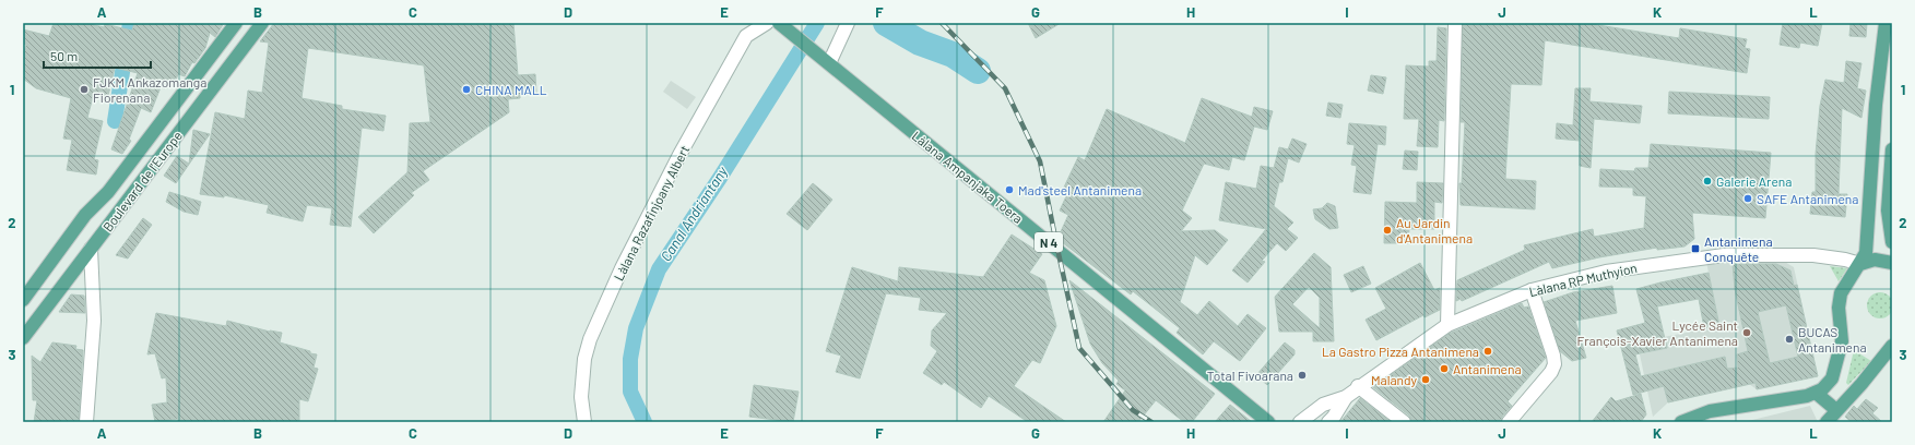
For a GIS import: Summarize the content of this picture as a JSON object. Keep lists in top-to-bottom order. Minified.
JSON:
{"streets":{"main road":["Làlana Ampanjaka Toera","Boulevard de l'Europe","N 4"],"street":["Làlana Razafinjoany Albert","Làlana RP Muthyion"]},"crossings":[["Làlana Ampanjaka Toera","N 4"]],"water":["Canal Andriantany"],"places":{"other":["FJKM Ankazomanga Fiorenana","CHINA MALL","Galerie Arena","Mad'steel Antanimena","SAFE Antanimena","Au Jardin d'Antanimena","Lycée Saint François-Xavier Antanimena","BUCAS Antanimena","La Gastro Pizza Antanimena","Antanimena","Total Fivoarana","Malandy"],"transit":["Antanimena Conquête"]},"scale_bar":"50 m","grid":{"columns":["A","B","C","D","E","F","G","H","I","J","K","L"],"rows":["1","2","3"]}}
